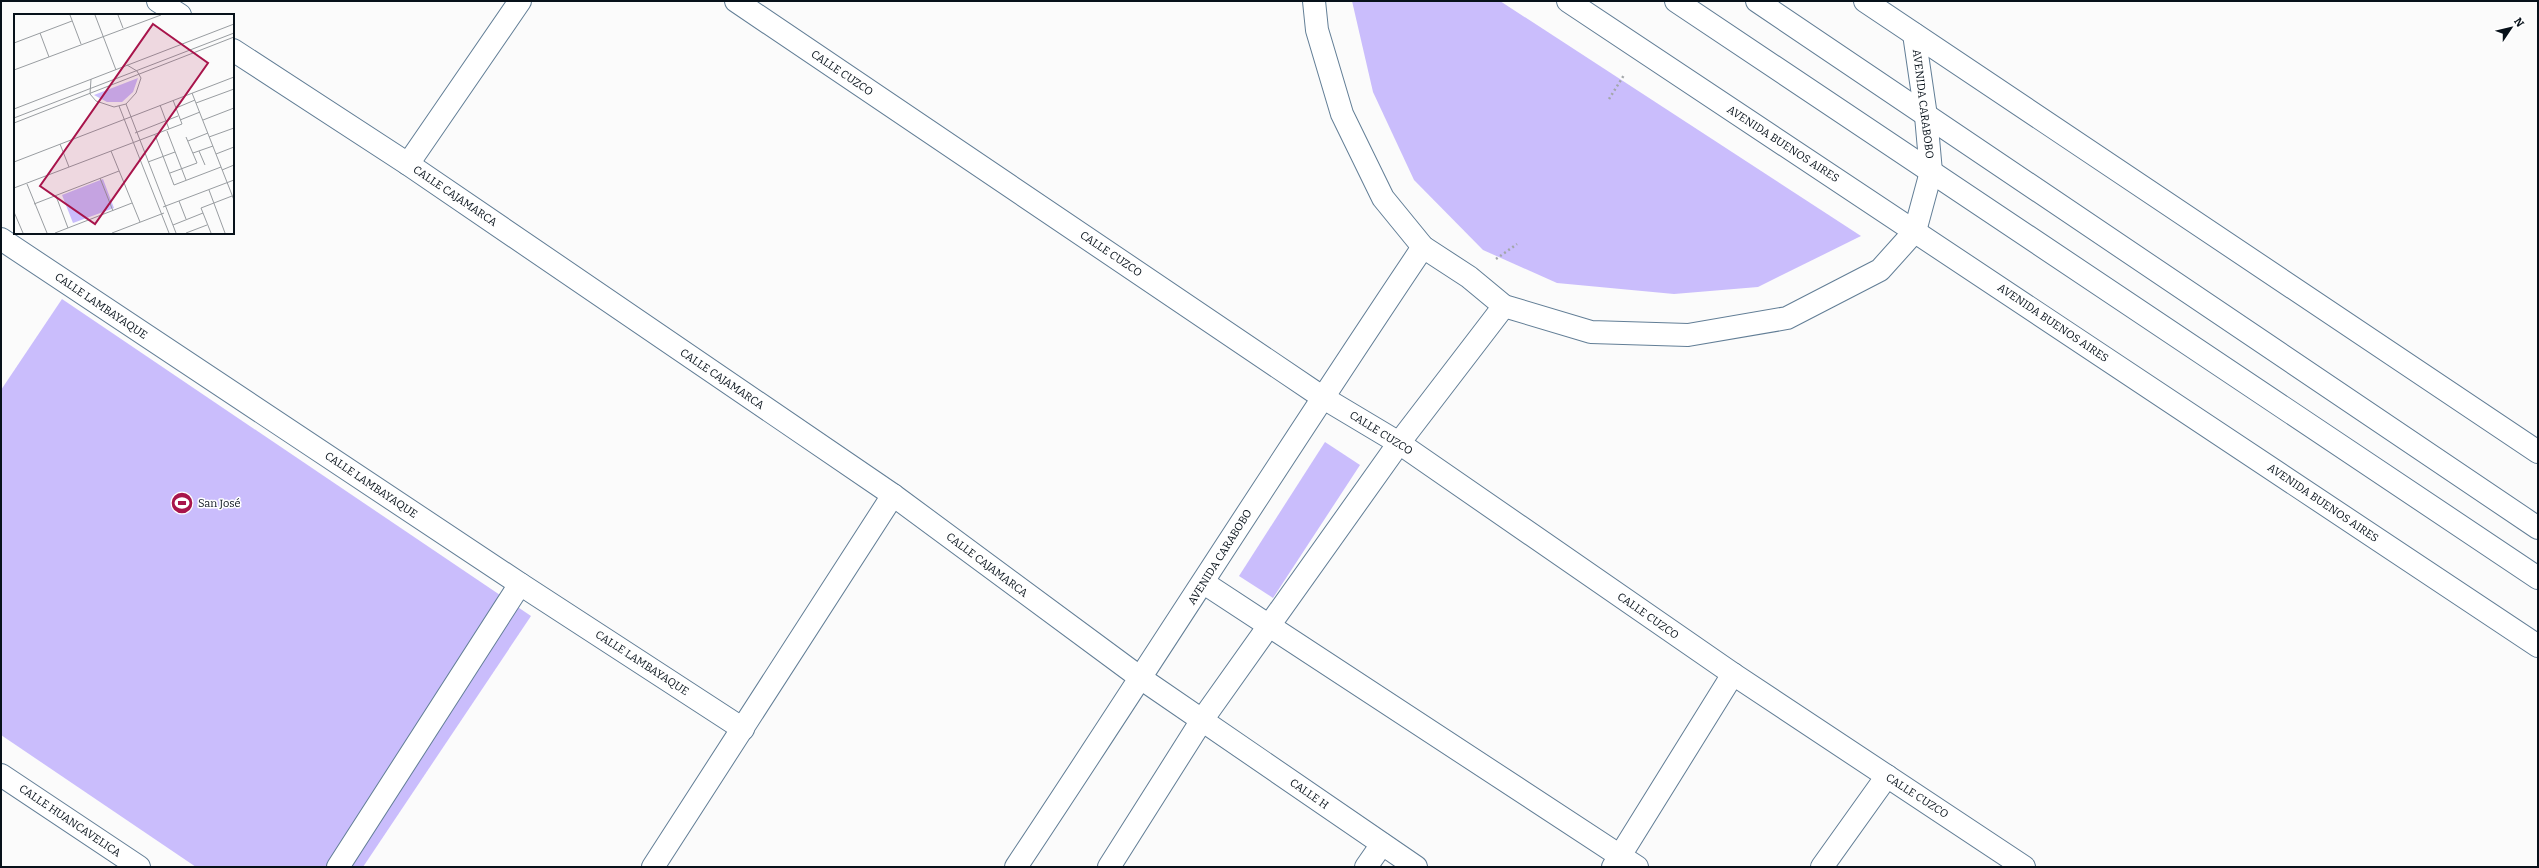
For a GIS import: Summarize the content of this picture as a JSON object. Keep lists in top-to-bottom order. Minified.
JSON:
{"streets":{"main road":["CALLE CUZCO","AVENIDA CARABOBO","AVENIDA BUENOS AIRES","CALLE CAJAMARCA","CALLE LAMBAYAQUE","CALLE H","CALLE HUANCAVELICA"]},"crossings":[["CALLE CUZCO","AVENIDA CARABOBO"],["AVENIDA CARABOBO","AVENIDA BUENOS AIRES"],["AVENIDA CARABOBO","CALLE CAJAMARCA"],["CALLE CAJAMARCA","CALLE H"]],"places":{"sports":["San José"]},"north":"top right"}
